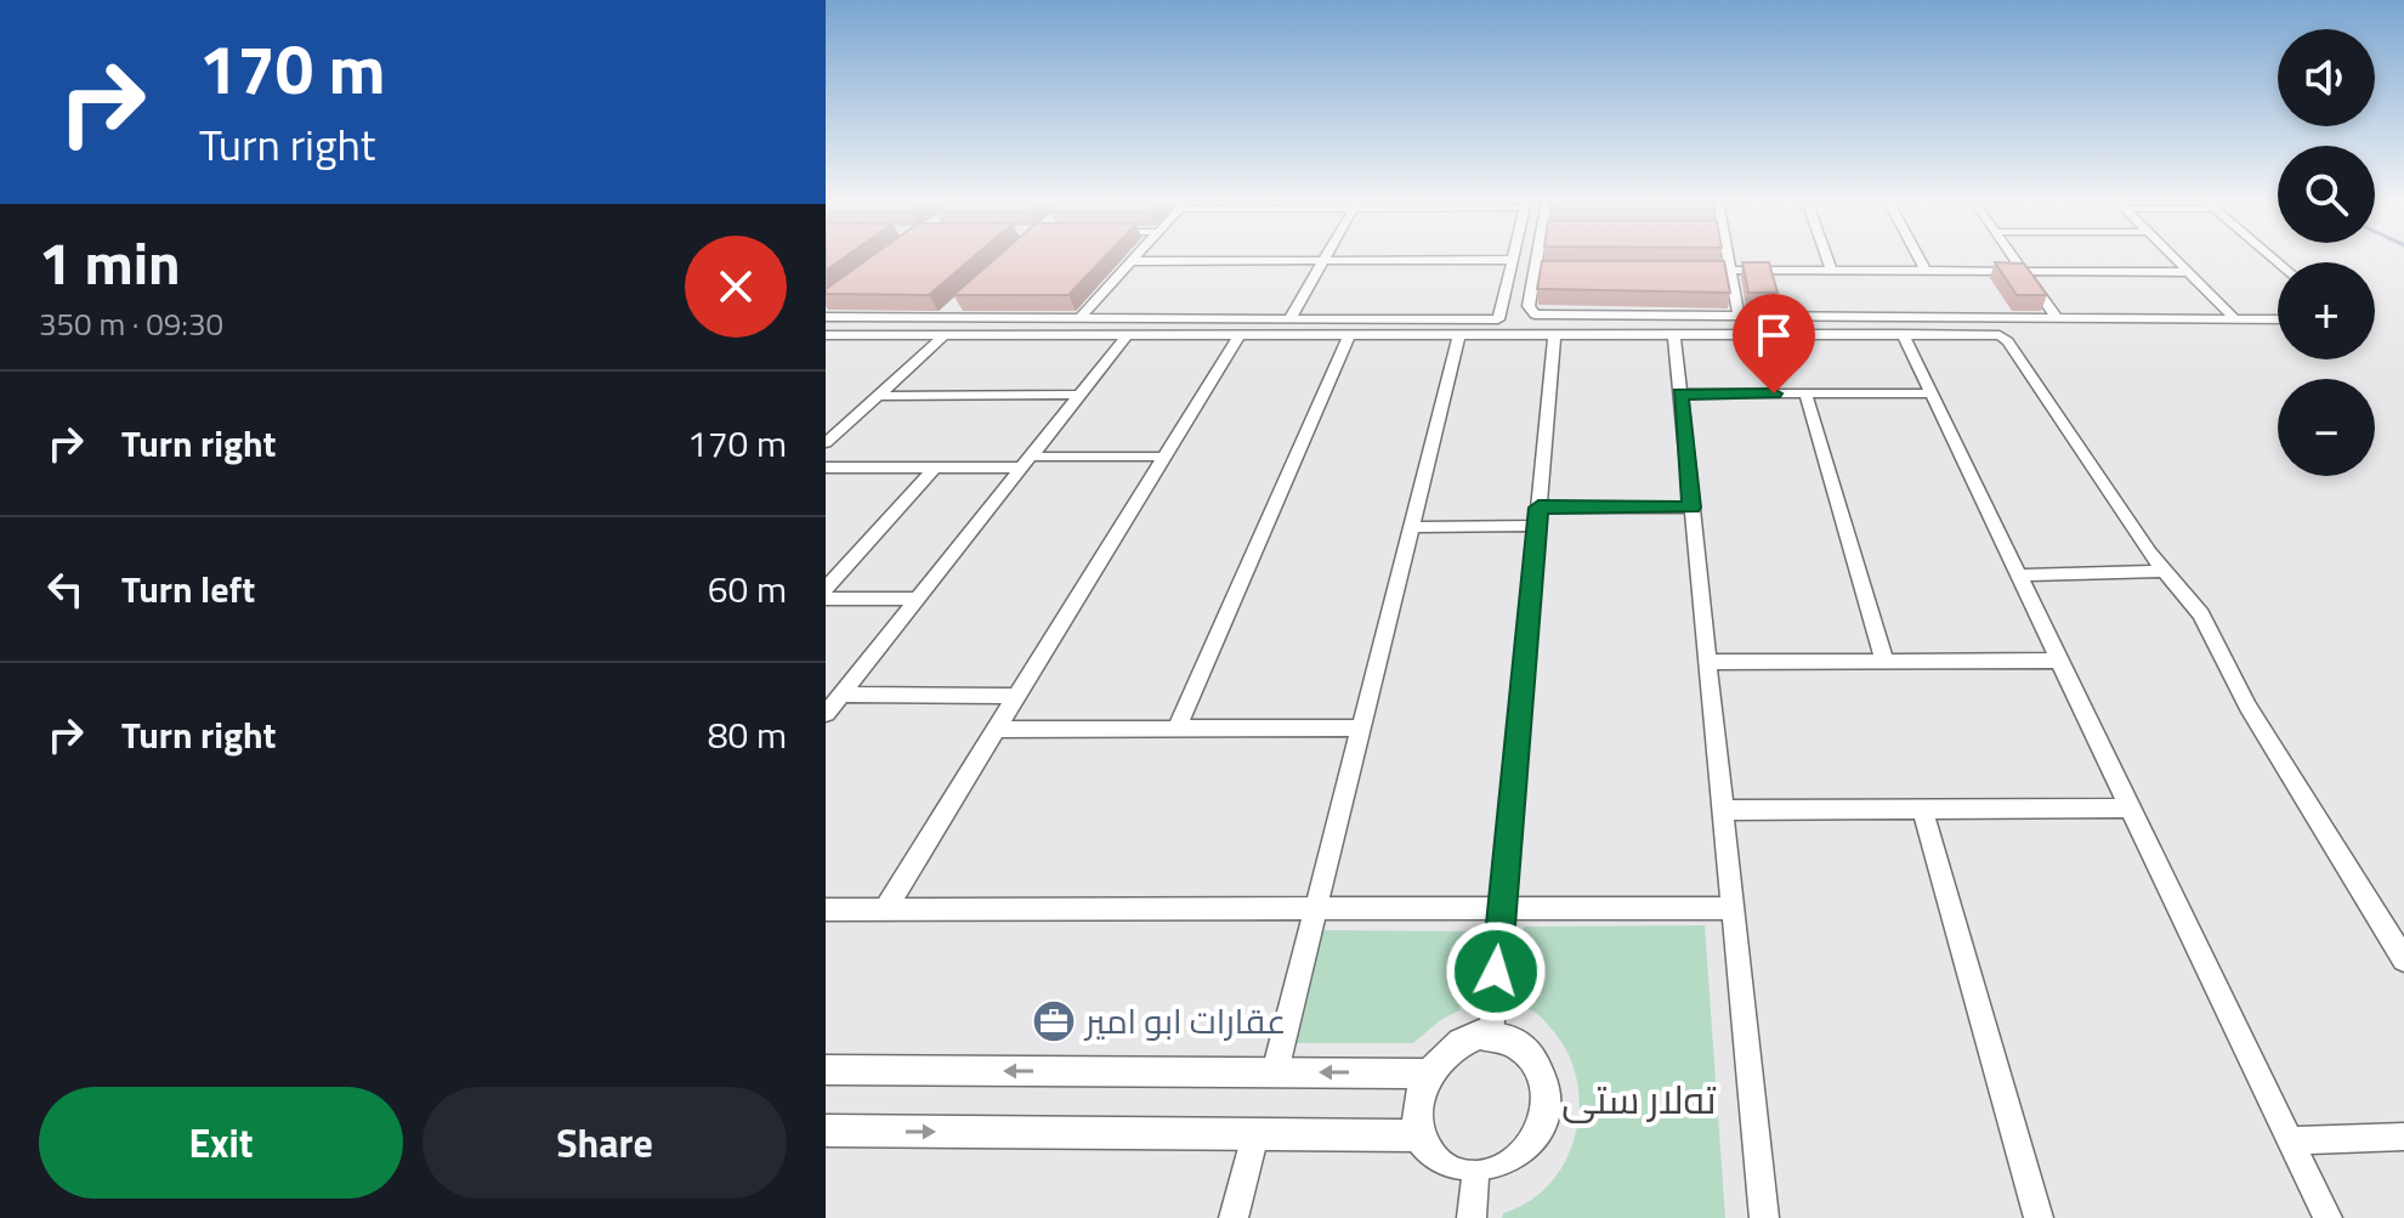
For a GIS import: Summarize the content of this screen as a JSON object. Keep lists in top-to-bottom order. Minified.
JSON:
{"districts":["ته‌لار ستی"],"places":{"office":["عقارات ابو امير"]},"page":{"turn":["170 m","Turn right"],"map_buttons":["+","−"],"heading":["1 min","350 m · 09:30"],"list":[{"name":"Turn right","value":"170 m"},{"name":"Turn left","value":"60 m"},{"name":"Turn right","value":"80 m"}],"buttons":["Exit","Share"]}}
